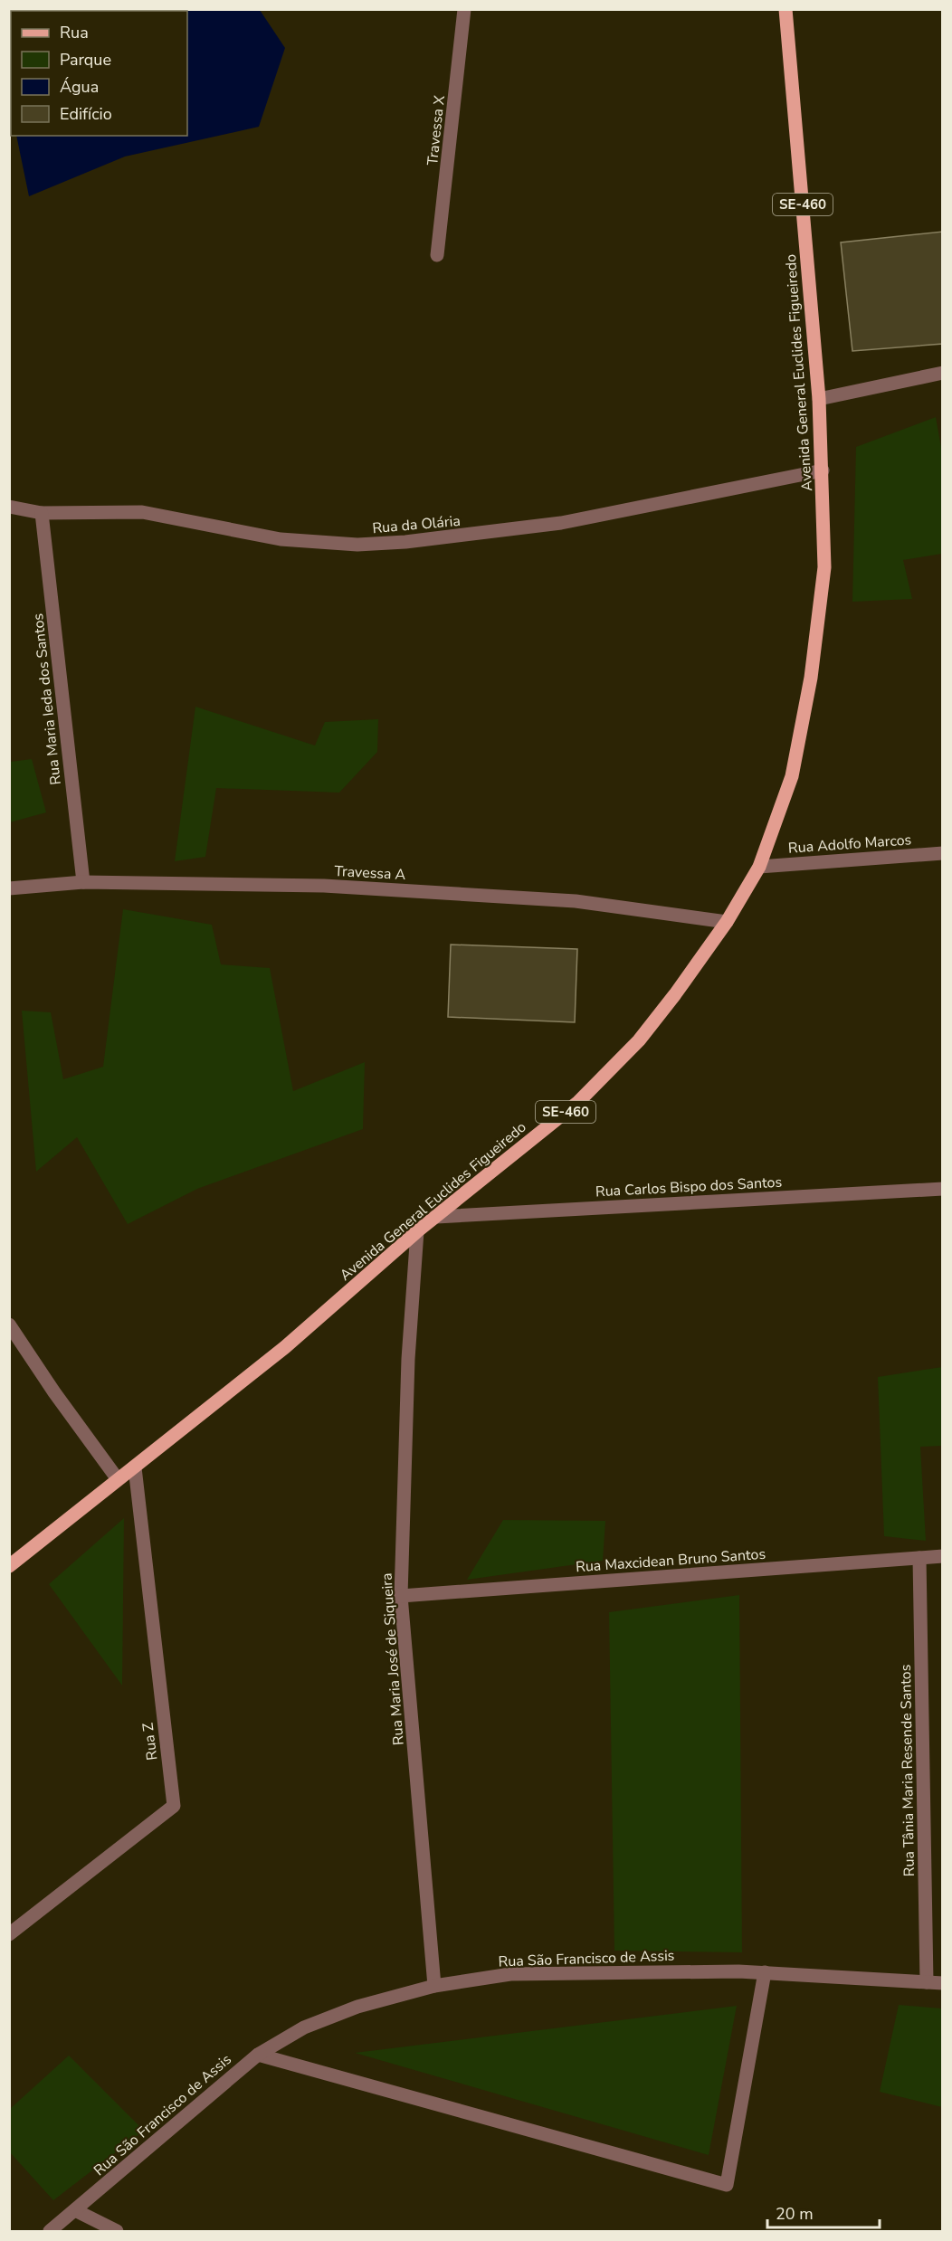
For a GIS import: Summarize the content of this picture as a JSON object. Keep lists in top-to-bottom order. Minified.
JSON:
{"streets":{"main road":["SE-460","Avenida General Euclides Figueiredo"],"street":["Travessa X","Rua da Olária","Rua Maria Ieda dos Santos","Rua Adolfo Marcos","Travessa A","Rua Carlos Bispo dos Santos","Rua Maxcidean Bruno Santos","Rua Maria José de Siqueira","Rua Z","Rua Tânia Maria Resende Santos","Rua São Francisco de Assis"]},"crossings":[["Avenida General Euclides Figueiredo","Rua da Olária"],["Avenida General Euclides Figueiredo","Rua Adolfo Marcos"],["Avenida General Euclides Figueiredo","Travessa A"],["Avenida General Euclides Figueiredo","Rua Carlos Bispo dos Santos"],["Avenida General Euclides Figueiredo","Rua Maria José de Siqueira"],["Avenida General Euclides Figueiredo","Rua Z"],["Rua da Olária","Rua Maria Ieda dos Santos"],["Rua Maria Ieda dos Santos","Travessa A"],["Rua Maxcidean Bruno Santos","Rua Maria José de Siqueira"],["Rua Maxcidean Bruno Santos","Rua Tânia Maria Resende Santos"],["Rua Maria José de Siqueira","Rua São Francisco de Assis"],["Rua Tânia Maria Resende Santos","Rua São Francisco de Assis"]],"legend":["Rua","Parque","Água","Edifício"],"scale_bar":"20 m"}
